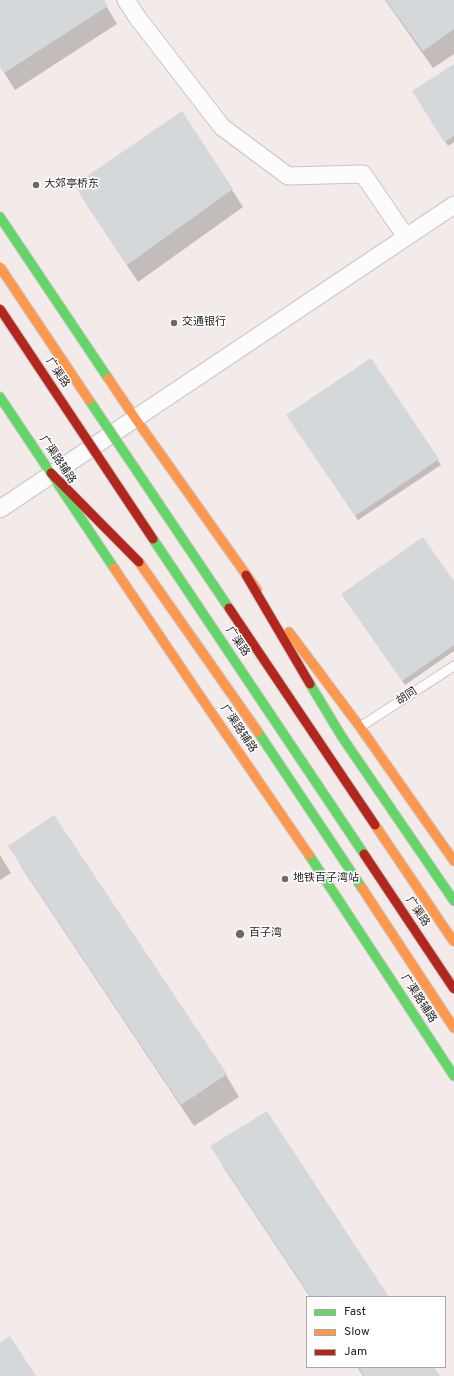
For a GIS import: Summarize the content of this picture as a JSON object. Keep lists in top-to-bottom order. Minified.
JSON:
{"streets":{"main road":["广渠路","广渠路辅路"],"lane":["胡同"]},"places":["大郊亭桥东","交通银行","地铁百子湾站","百子湾"],"legend":["Fast","Slow","Jam"]}
